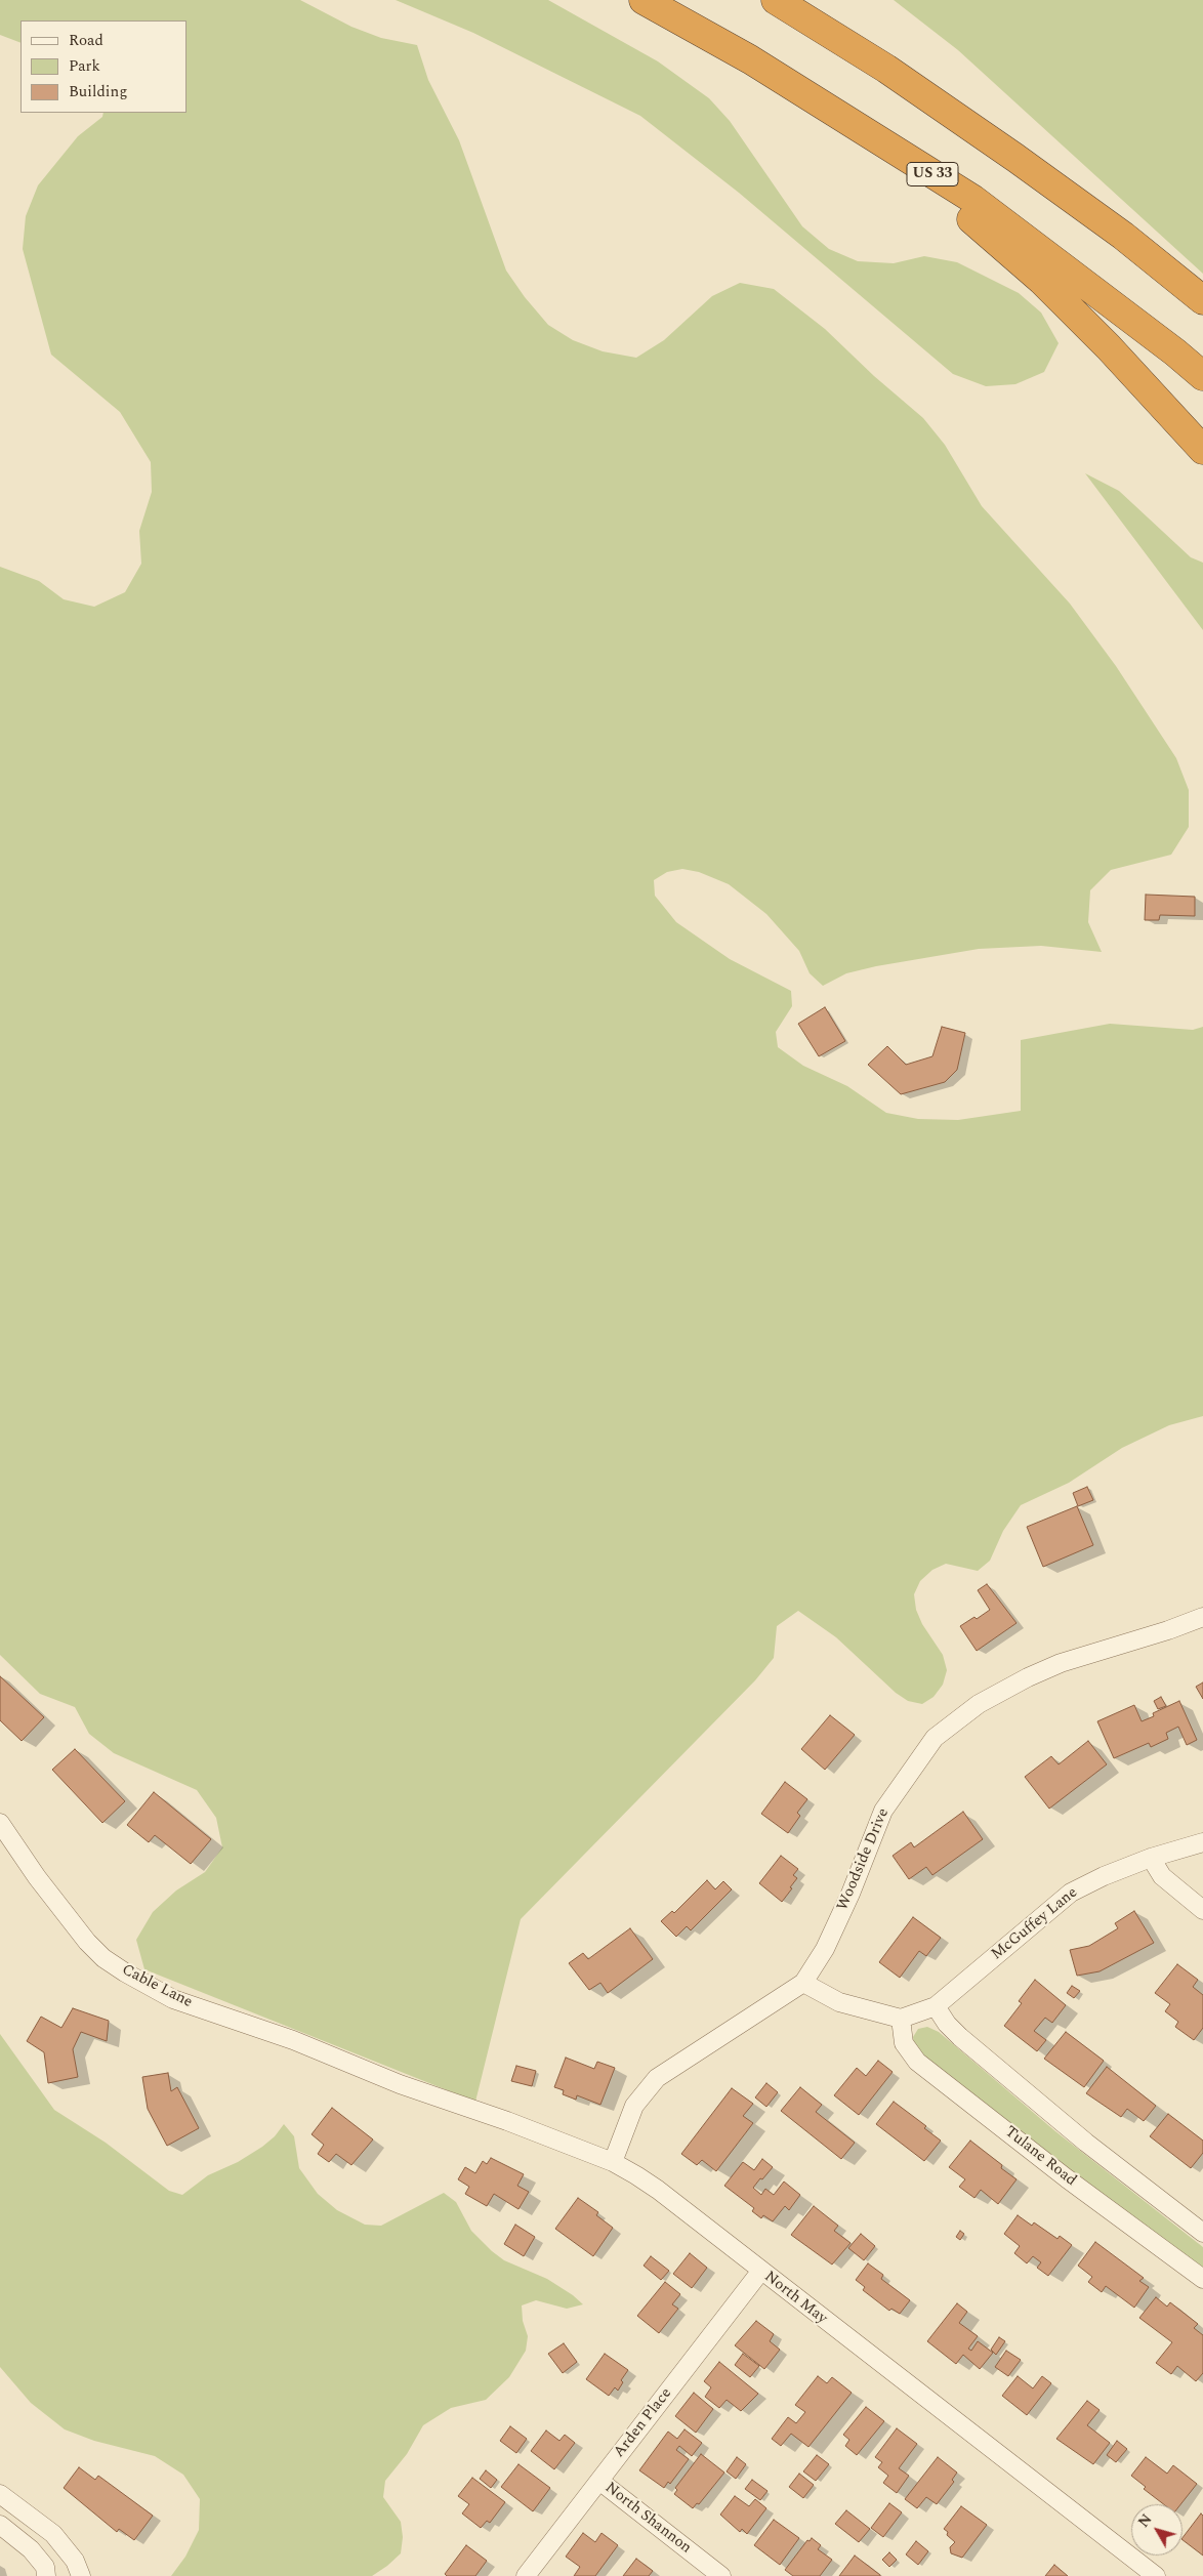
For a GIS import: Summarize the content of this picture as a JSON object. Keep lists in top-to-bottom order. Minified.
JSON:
{"streets":{"highway":["US 33"],"street":["Woodside Drive","McGuffey Lane","Cable Lane","Tulane Road","North May","Arden Place","North Shannon"]},"crossings":[["Woodside Drive","North May"],["Cable Lane","North May"],["North May","Arden Place"],["Arden Place","North Shannon"]],"legend":["Road","Park","Building"],"north":"top left"}
